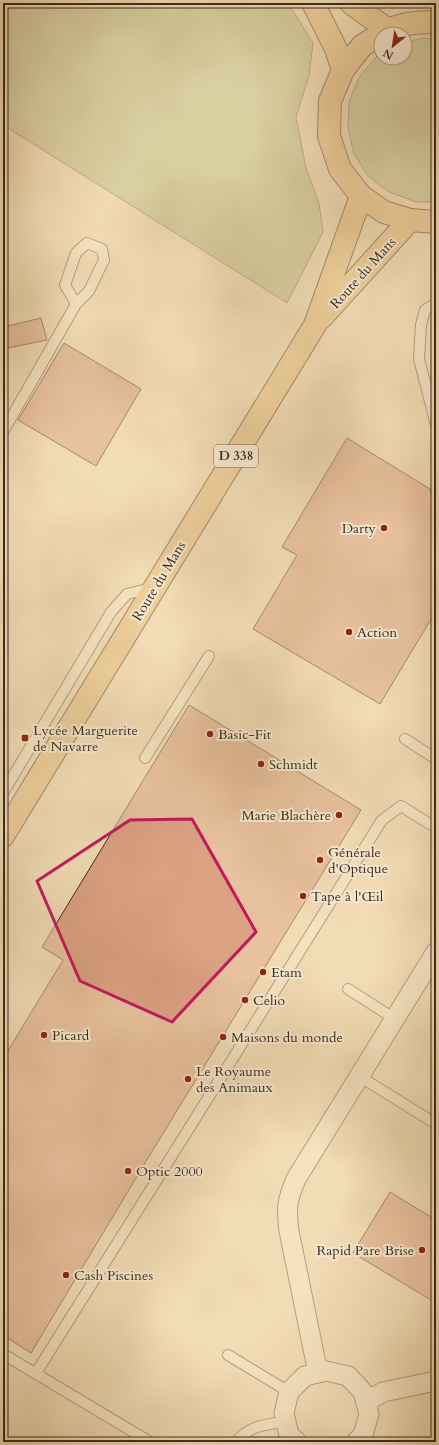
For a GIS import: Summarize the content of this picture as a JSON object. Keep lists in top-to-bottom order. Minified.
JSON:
{"streets":{"main road":["Route du Mans","D 338"]},"places":{"other":["Darty","Action","Basic-Fit","Schmidt","Marie Blachère","Générale d'Optique","Tape à l'Œil","Etam","Celio","Picard","Maisons du monde","Le Royaume des Animaux","Optic 2000","Rapid Pare Brise","Cash Piscines"],"transit":["Lycée Marguerite de Navarre"]},"north":"bottom left"}
